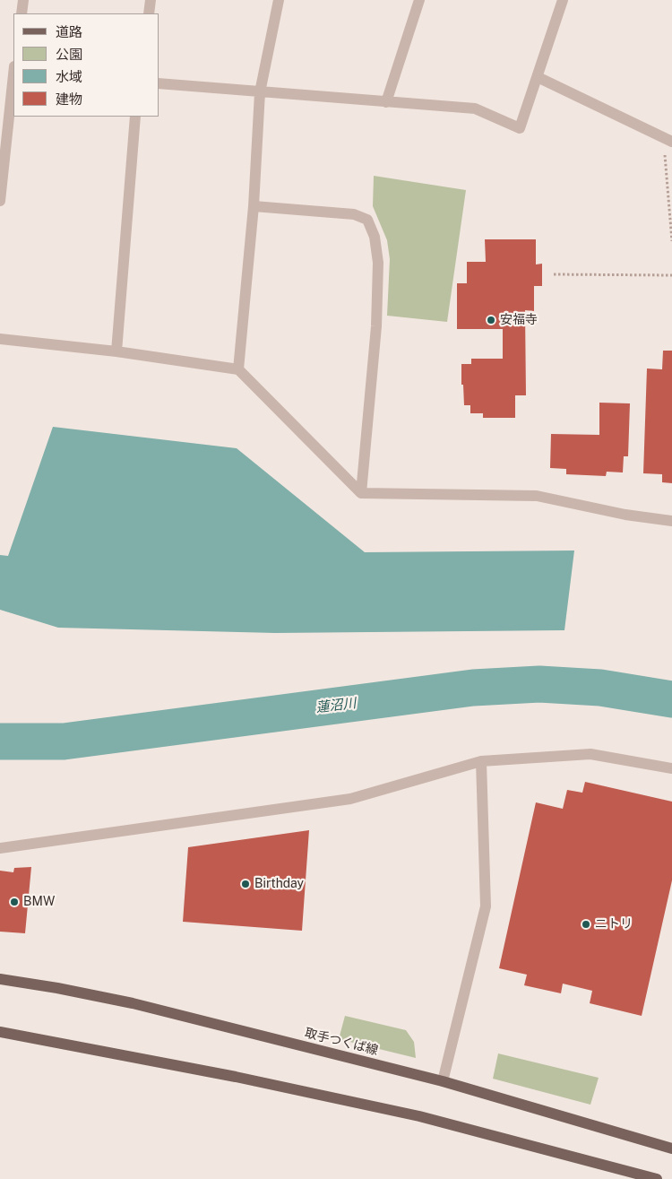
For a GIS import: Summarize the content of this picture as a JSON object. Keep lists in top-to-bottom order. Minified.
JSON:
{"streets":{"main road":["取手つくば線"]},"water":["蓮沼川"],"places":["安福寺","Birthday","BMW","ニトリ"],"legend":["道路","公園","水域","建物"]}
